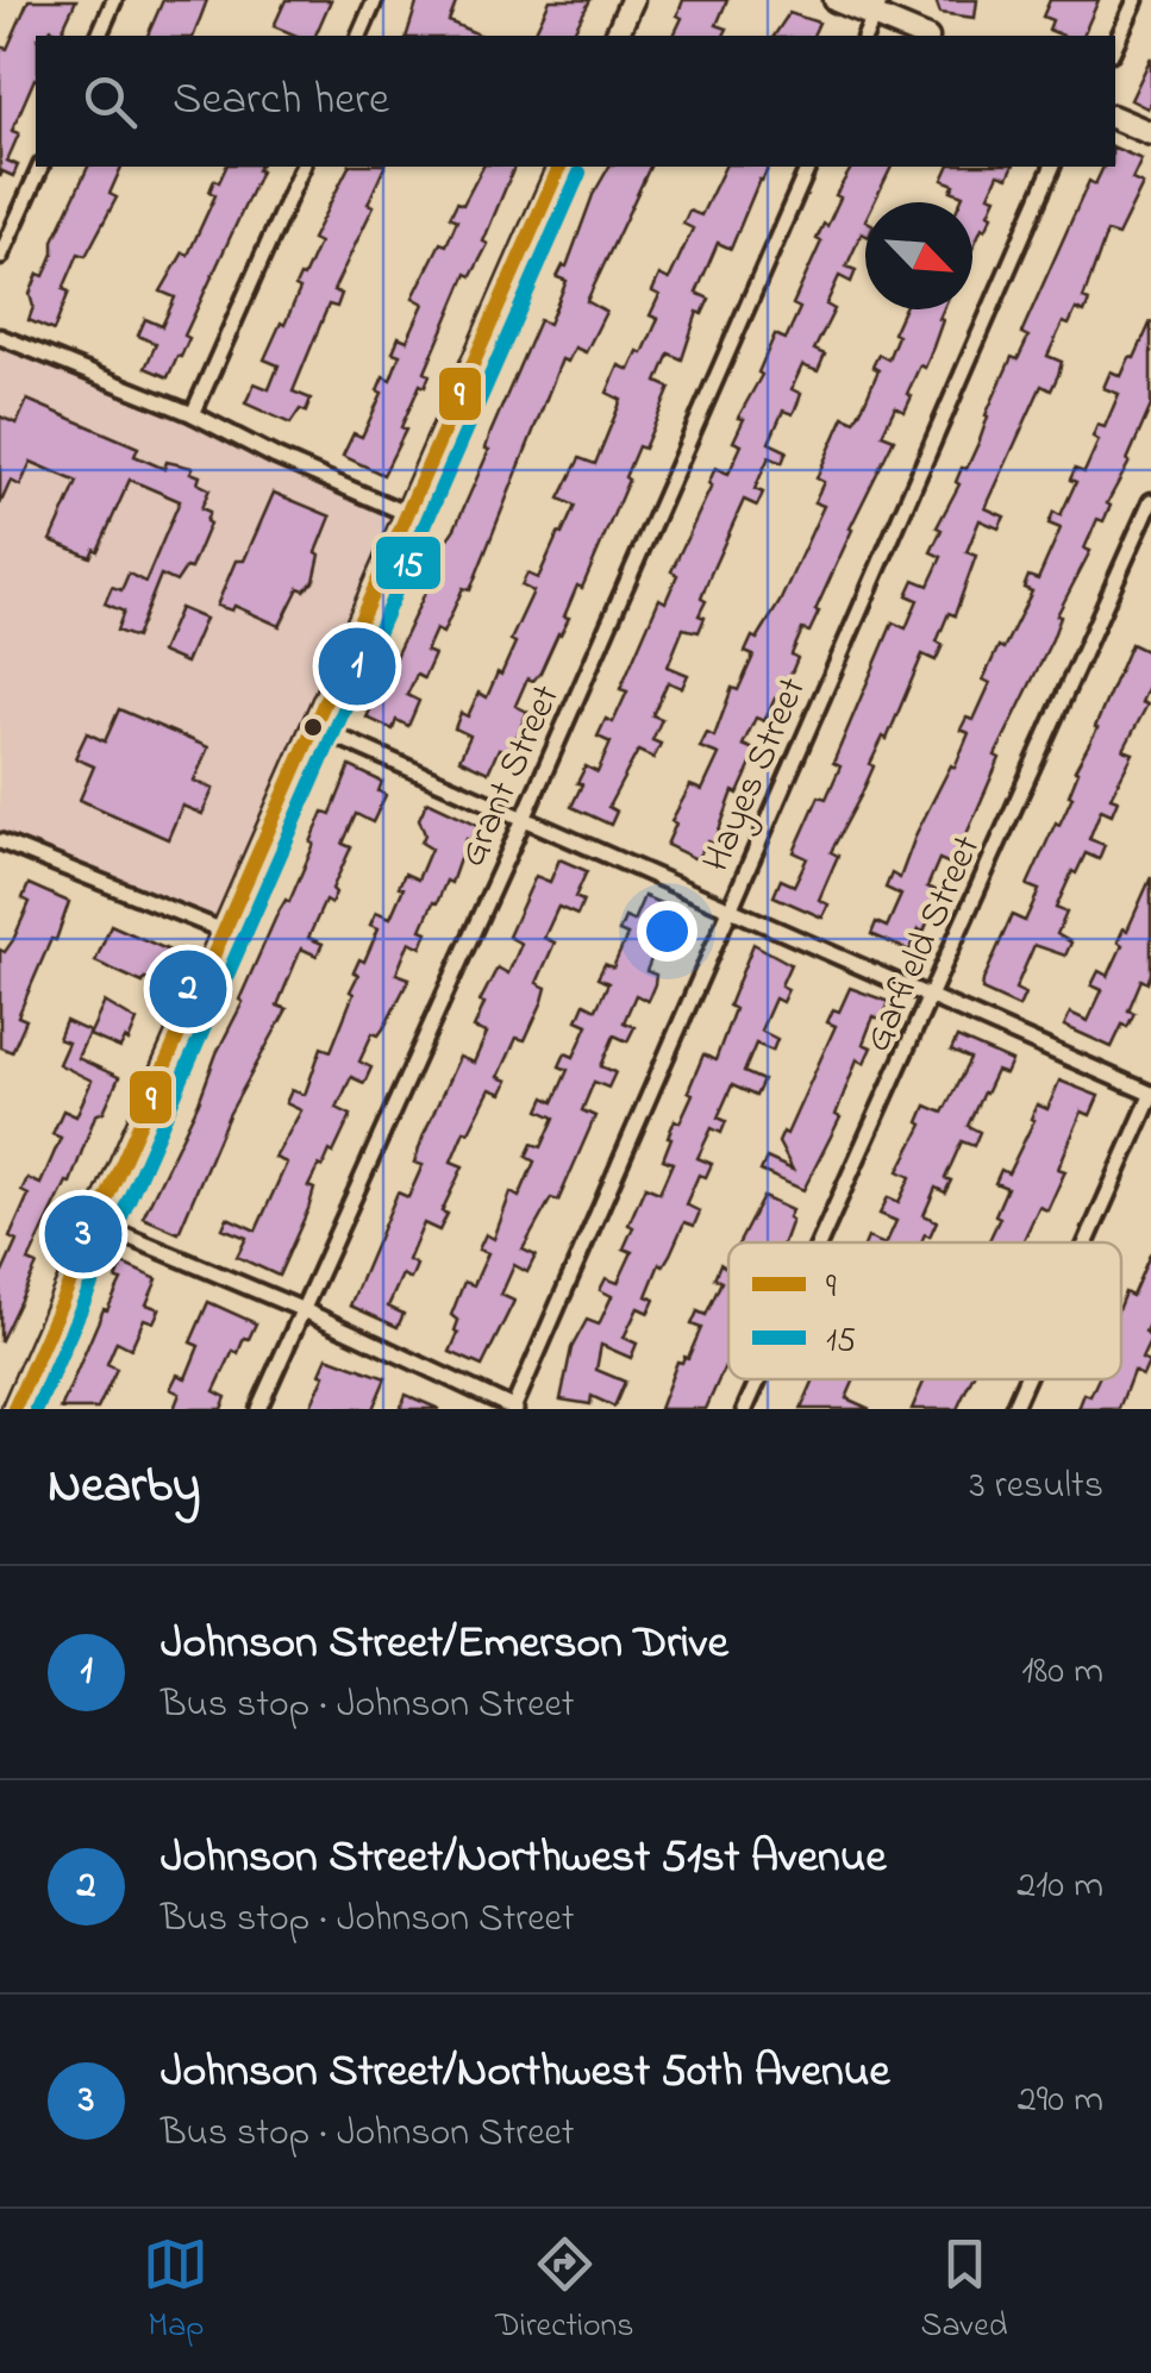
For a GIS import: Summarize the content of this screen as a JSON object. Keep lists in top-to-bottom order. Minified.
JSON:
{"streets":{"street":["Hayes Street","Grant Street","Garfield Street"]},"lines":["transit line 9","transit line 15"],"legend":["9","15"],"north":"bottom right","page":{"search":"Search here","pins":["1","2","3"],"heading":["Nearby","3 results"],"list":[{"mark":"1","name":"Johnson Street/Emerson Drive","note":"Bus stop · Johnson Street","value":"180 m"},{"mark":"2","name":"Johnson Street/Northwest 51st Avenue","note":"Bus stop · Johnson Street","value":"210 m"},{"mark":"3","name":"Johnson Street/Northwest 50th Avenue","note":"Bus stop · Johnson Street","value":"290 m"}],"nav":["Map","Directions","Saved"]}}
